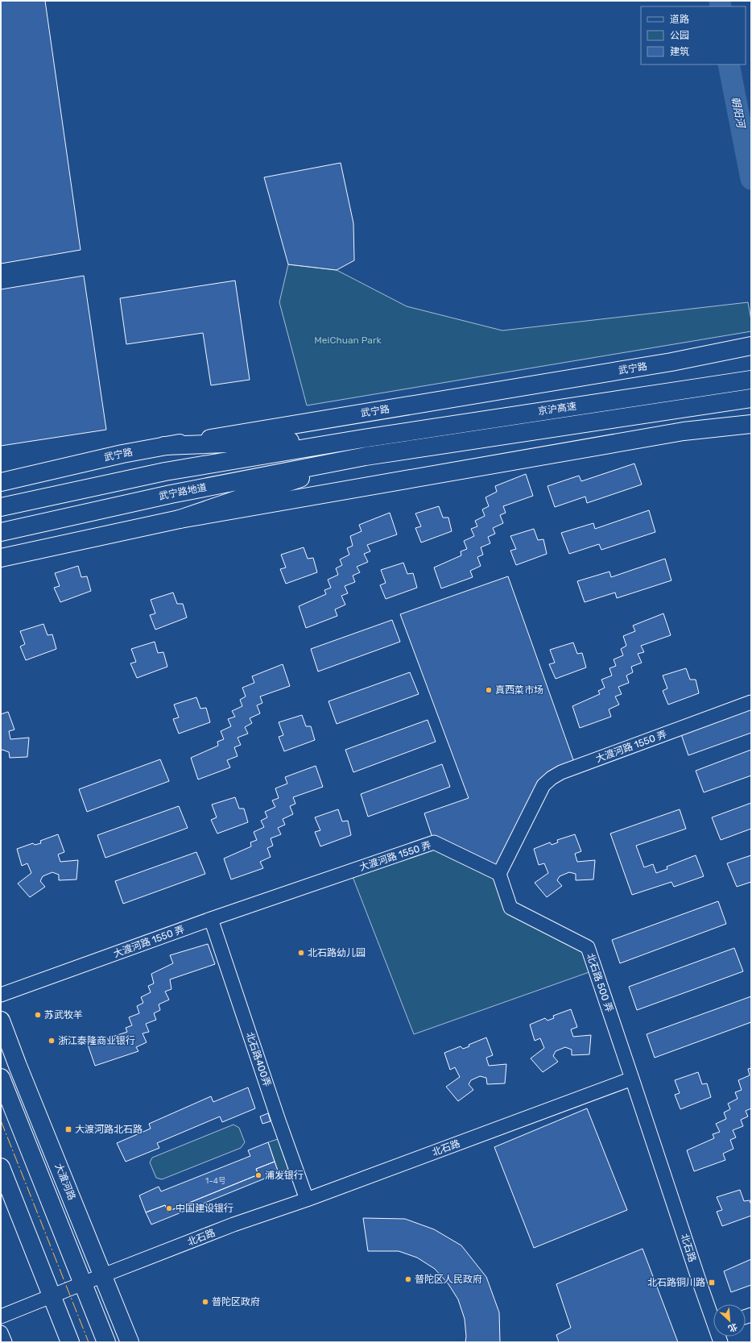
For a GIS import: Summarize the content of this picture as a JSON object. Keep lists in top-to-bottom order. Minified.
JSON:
{"streets":{"main road":["武宁路","京沪高速","武宁路地道","大渡河路"],"street":["大渡河路 1550 弄","北石路 500 弄","北石路400弄","北石路"]},"crossings":[["京沪高速","武宁路地道"],["大渡河路 1550 弄","北石路 500 弄"],["大渡河路 1550 弄","北石路400弄"],["北石路 500 弄","北石路"],["北石路400弄","北石路"],["北石路","大渡河路"]],"water":["朝阳河"],"parks":["MeiChuan Park"],"places":{"other":["真西菜市场","北石路幼儿园","苏武牧羊","浙江泰隆商业银行","浦发银行","中国建设银行","普陀区人民政府","普陀区政府"],"transit":["大渡河路北石路","北石路铜川路"]},"house_numbers":["1~4号"],"legend":["道路","公园","建筑"],"north":"bottom right"}
